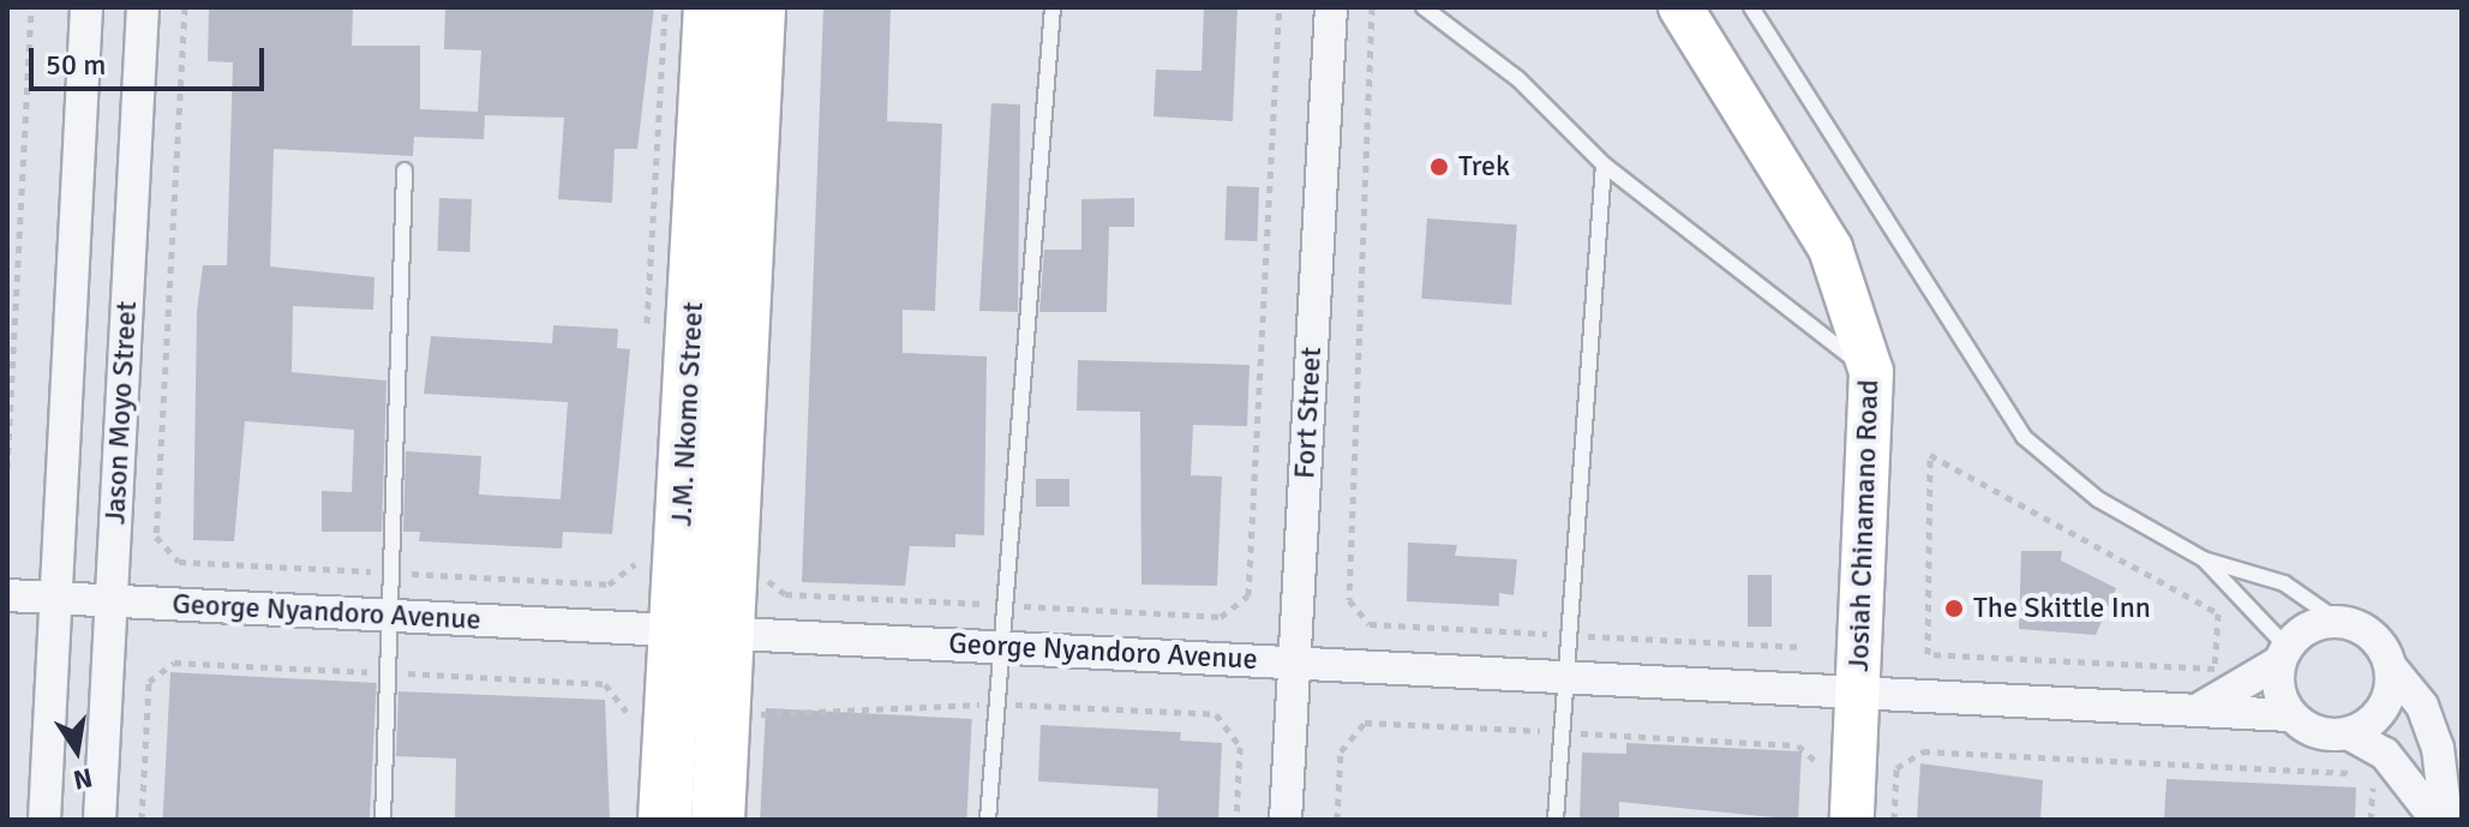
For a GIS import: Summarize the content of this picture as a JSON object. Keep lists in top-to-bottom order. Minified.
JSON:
{"streets":{"highway":["J.M. Nkomo Street"],"street":["Jason Moyo Street","Fort Street","Josiah Chinamano Road","George Nyandoro Avenue"]},"crossings":[["Jason Moyo Street","George Nyandoro Avenue"],["Fort Street","George Nyandoro Avenue"],["J.M. Nkomo Street","George Nyandoro Avenue"],["Josiah Chinamano Road","George Nyandoro Avenue"]],"places":["Trek","The Skittle Inn"],"scale_bar":"50 m","north":"bottom"}
